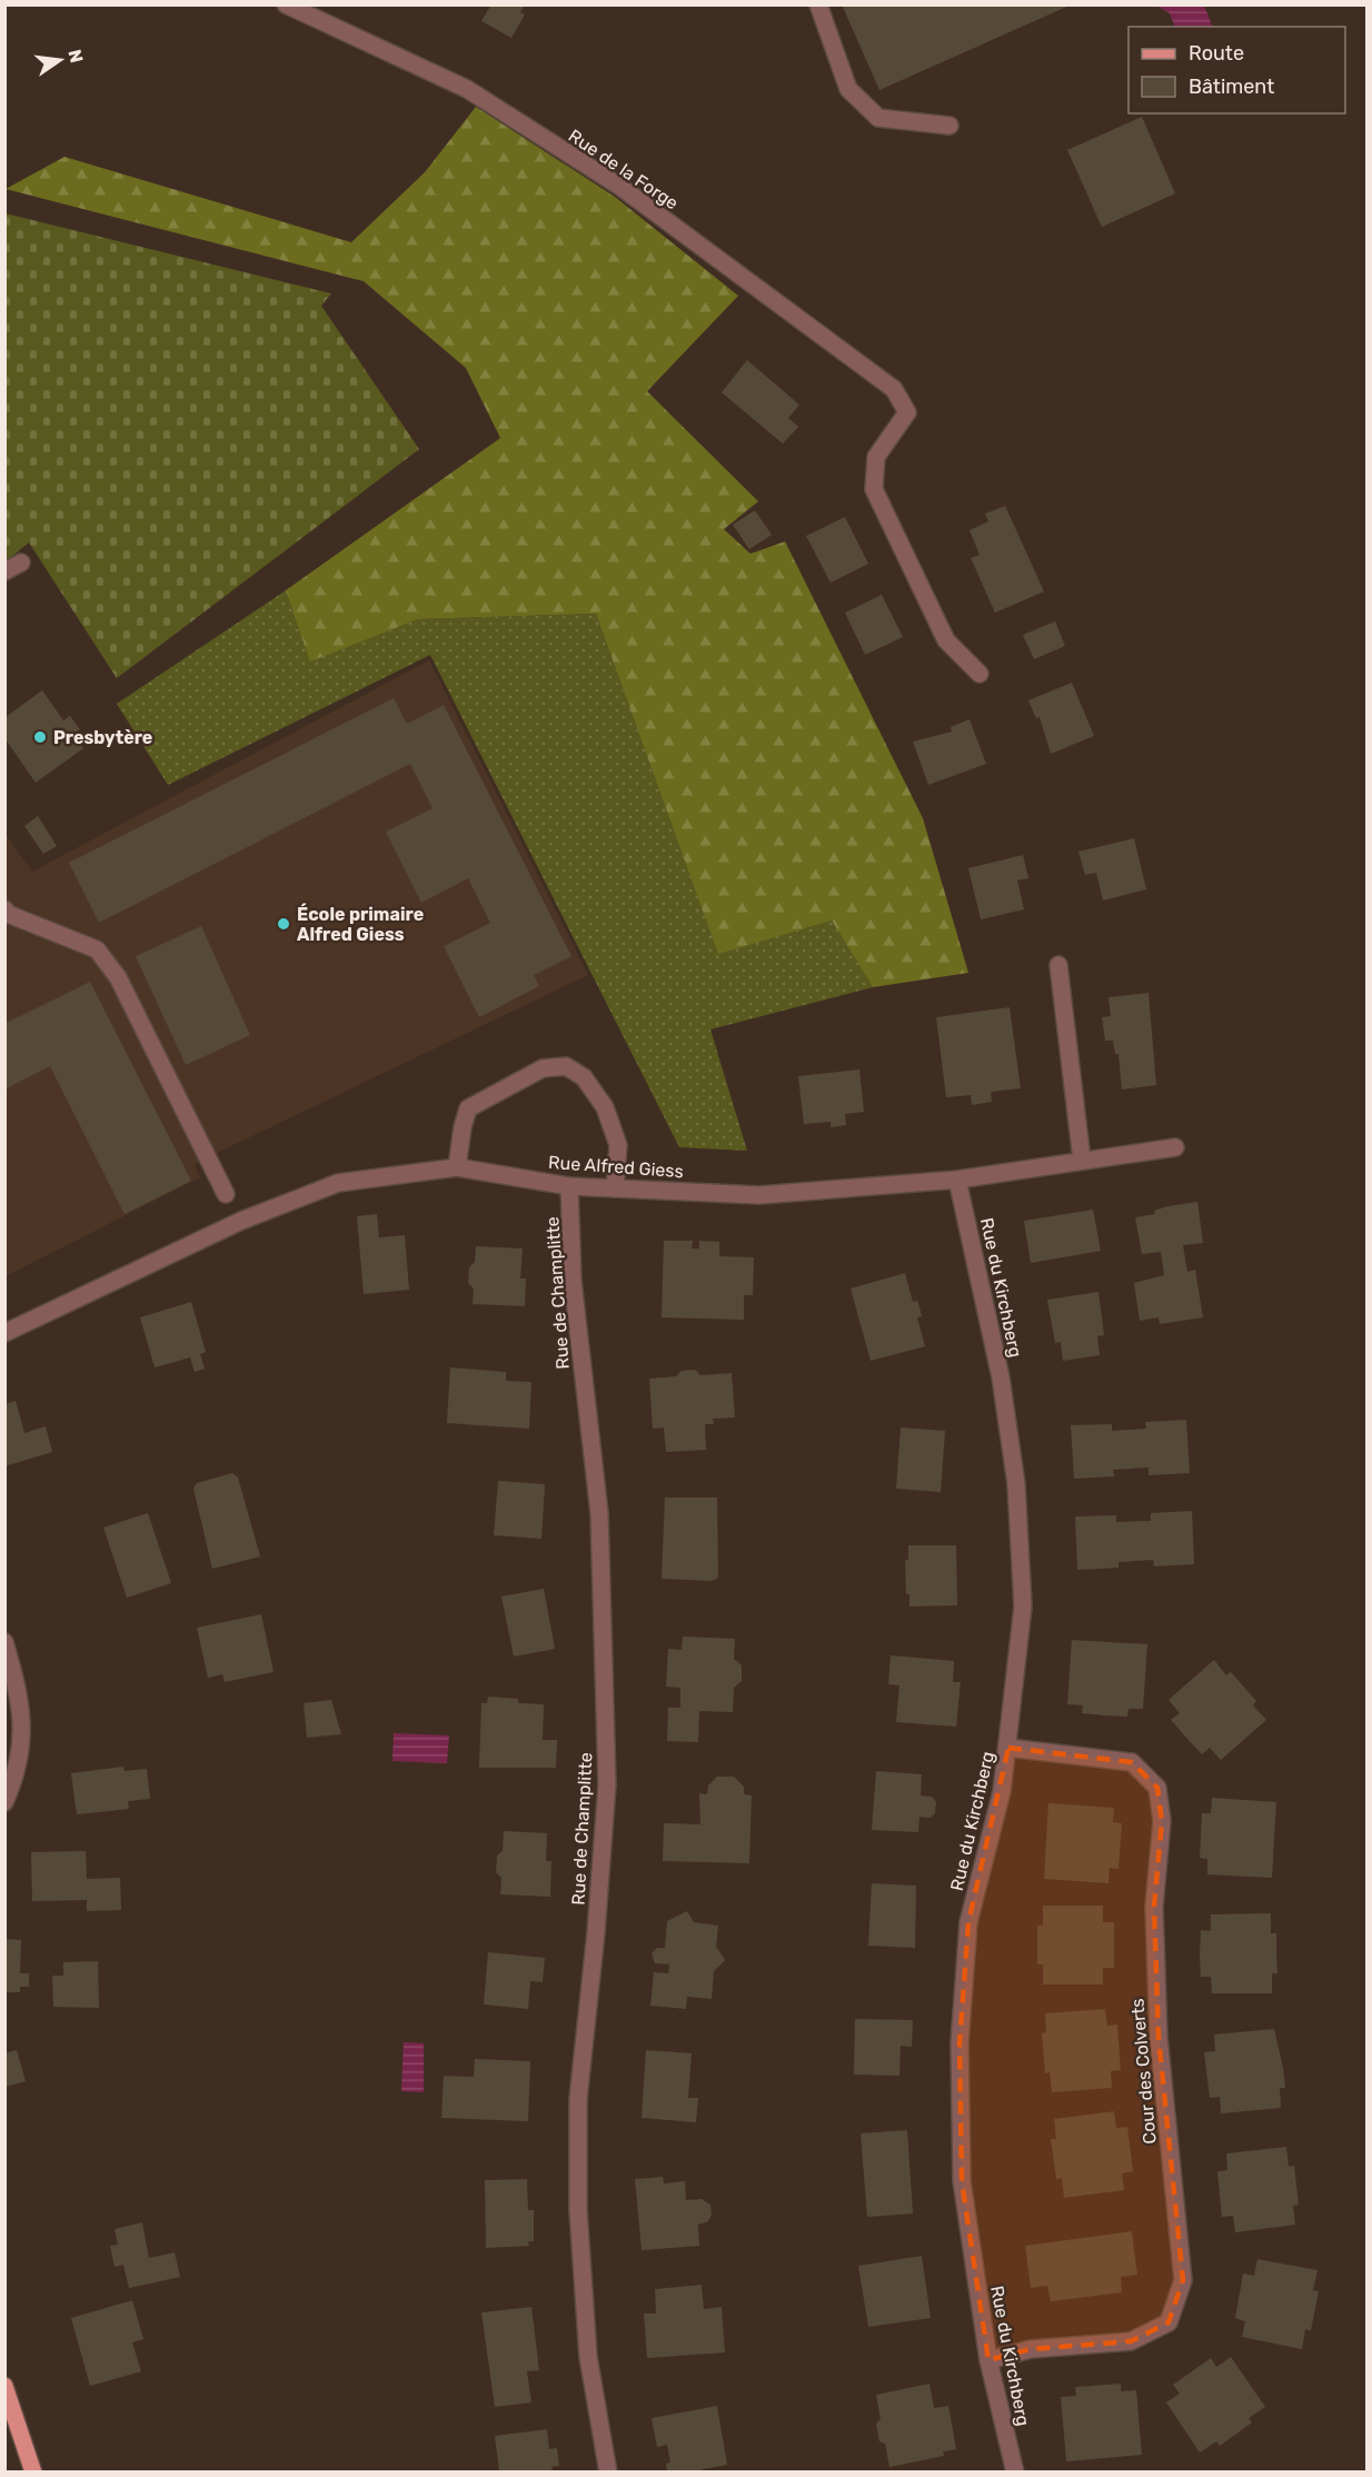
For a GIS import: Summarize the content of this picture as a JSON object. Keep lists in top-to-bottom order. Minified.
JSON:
{"streets":{"street":["Rue de la Forge","Rue Alfred Giess","Rue du Kirchberg","Rue de Champlitte","Cour des Colverts"]},"crossings":[["Rue Alfred Giess","Rue du Kirchberg"],["Rue Alfred Giess","Rue de Champlitte"],["Rue du Kirchberg","Cour des Colverts"]],"places":["Presbytère","École primaire Alfred Giess"],"legend":["Route","Bâtiment"],"north":"right"}
